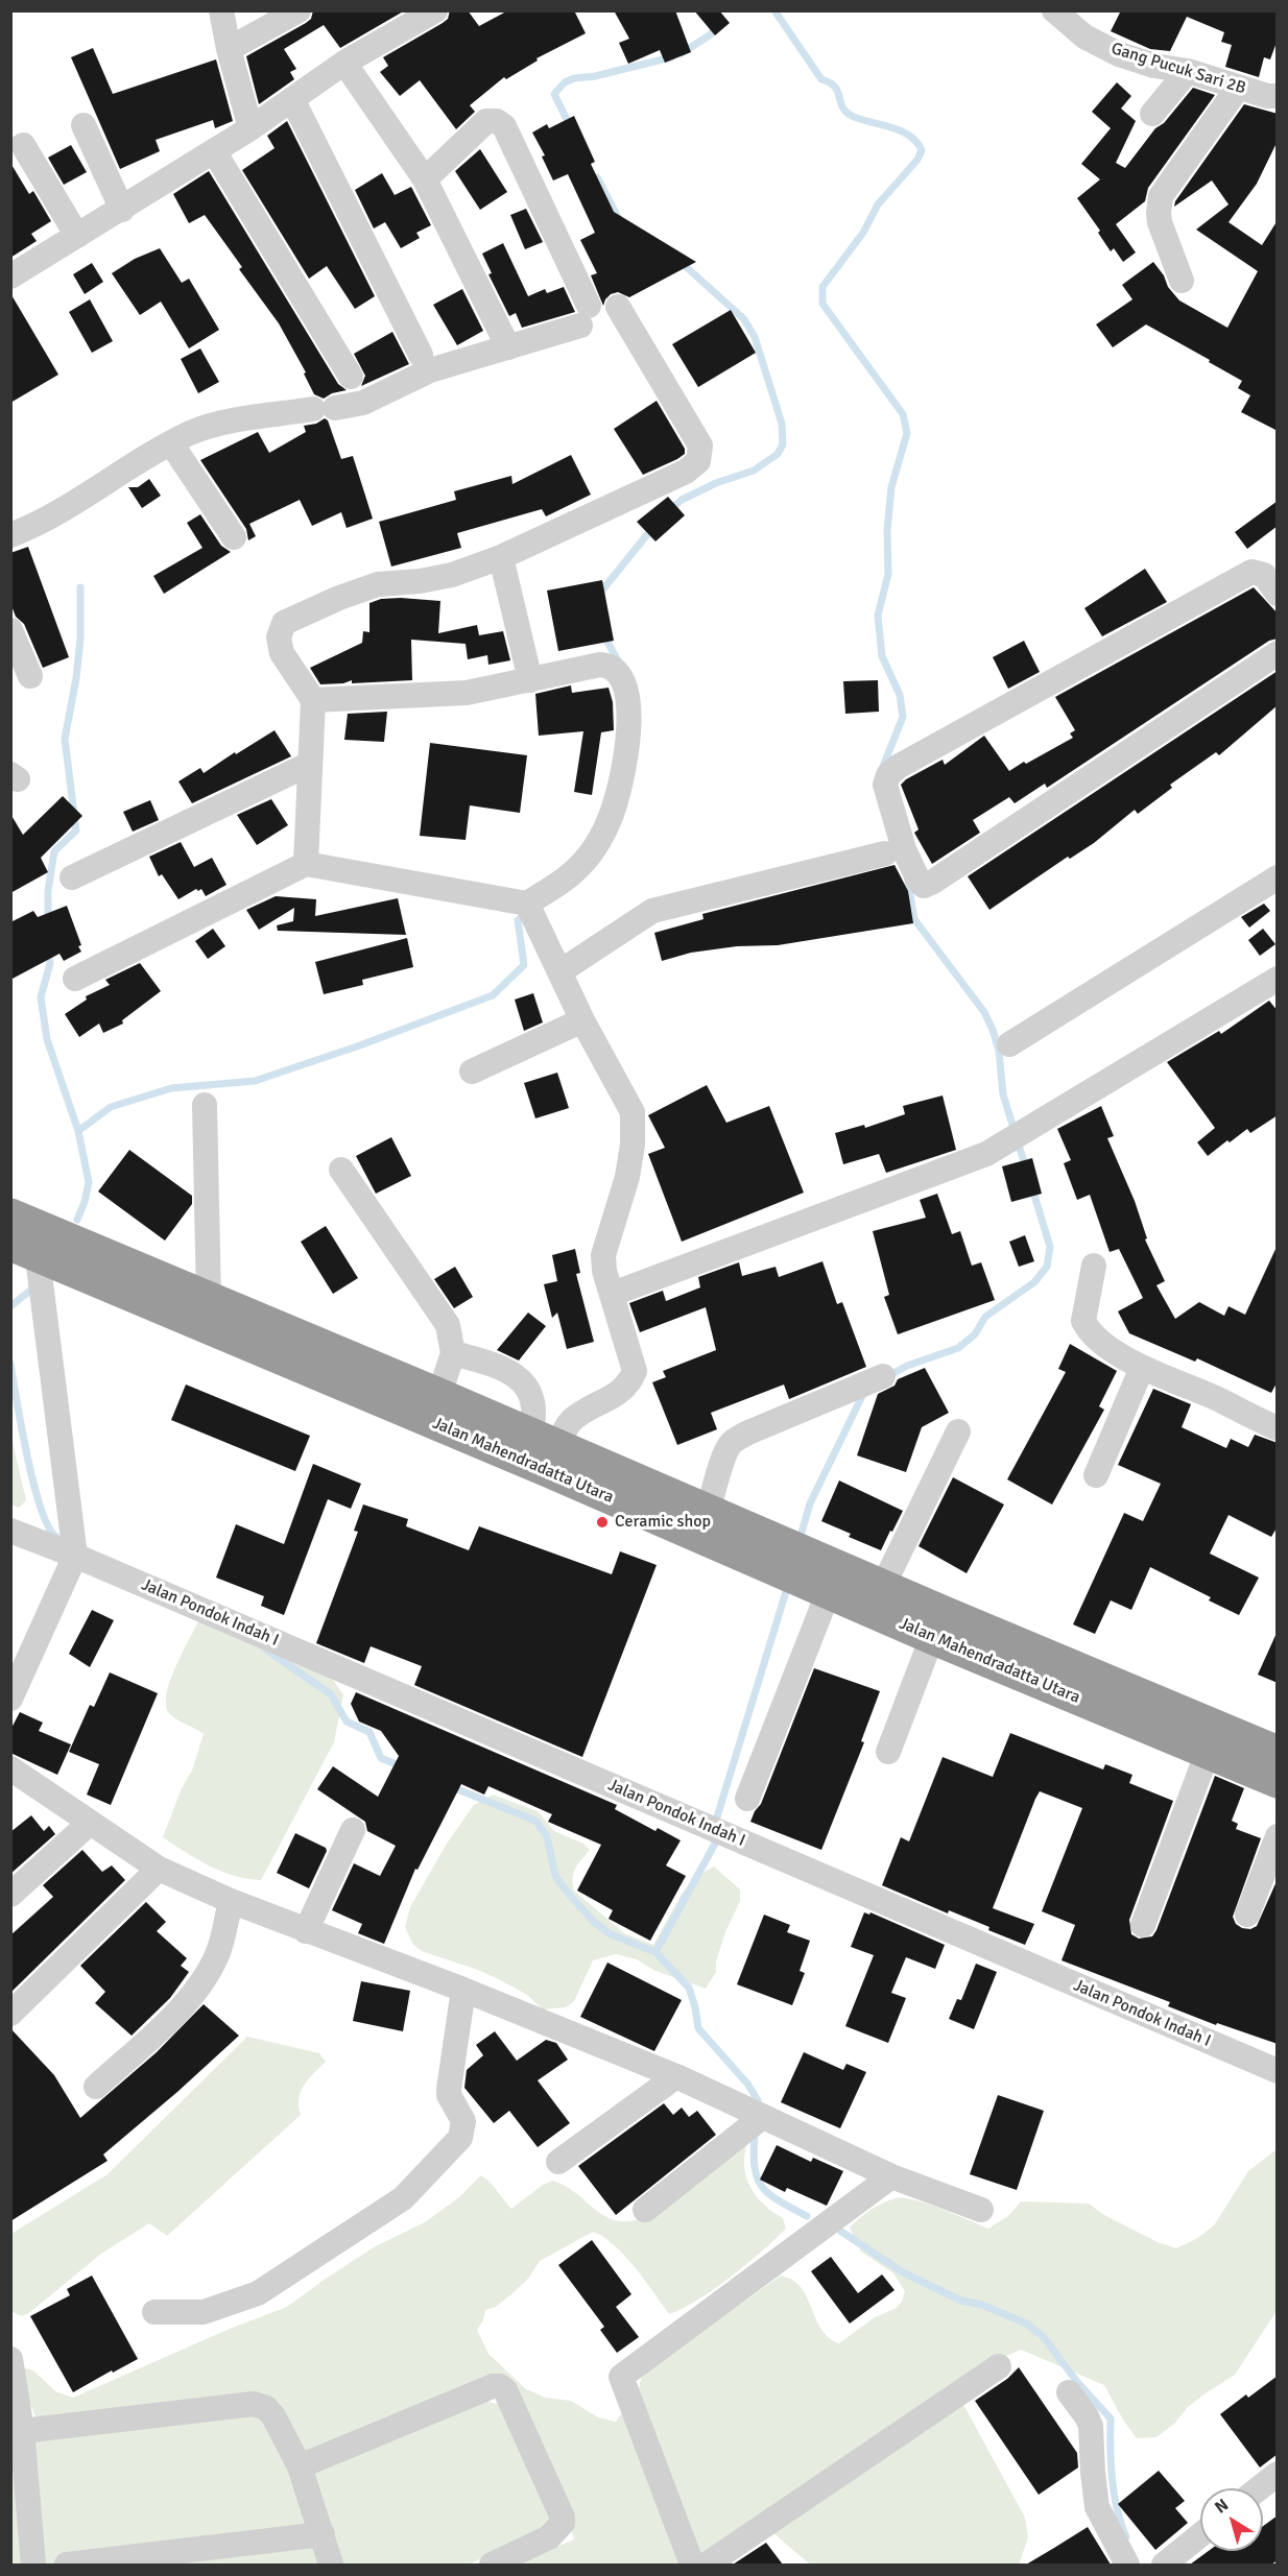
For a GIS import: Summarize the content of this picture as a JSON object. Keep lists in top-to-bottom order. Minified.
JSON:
{"streets":{"highway":["Jalan Mahendradatta Utara"],"street":["Gang Pucuk Sari 2B","Jalan Pondok Indah I"]},"places":["Ceramic shop"],"north":"top left"}
